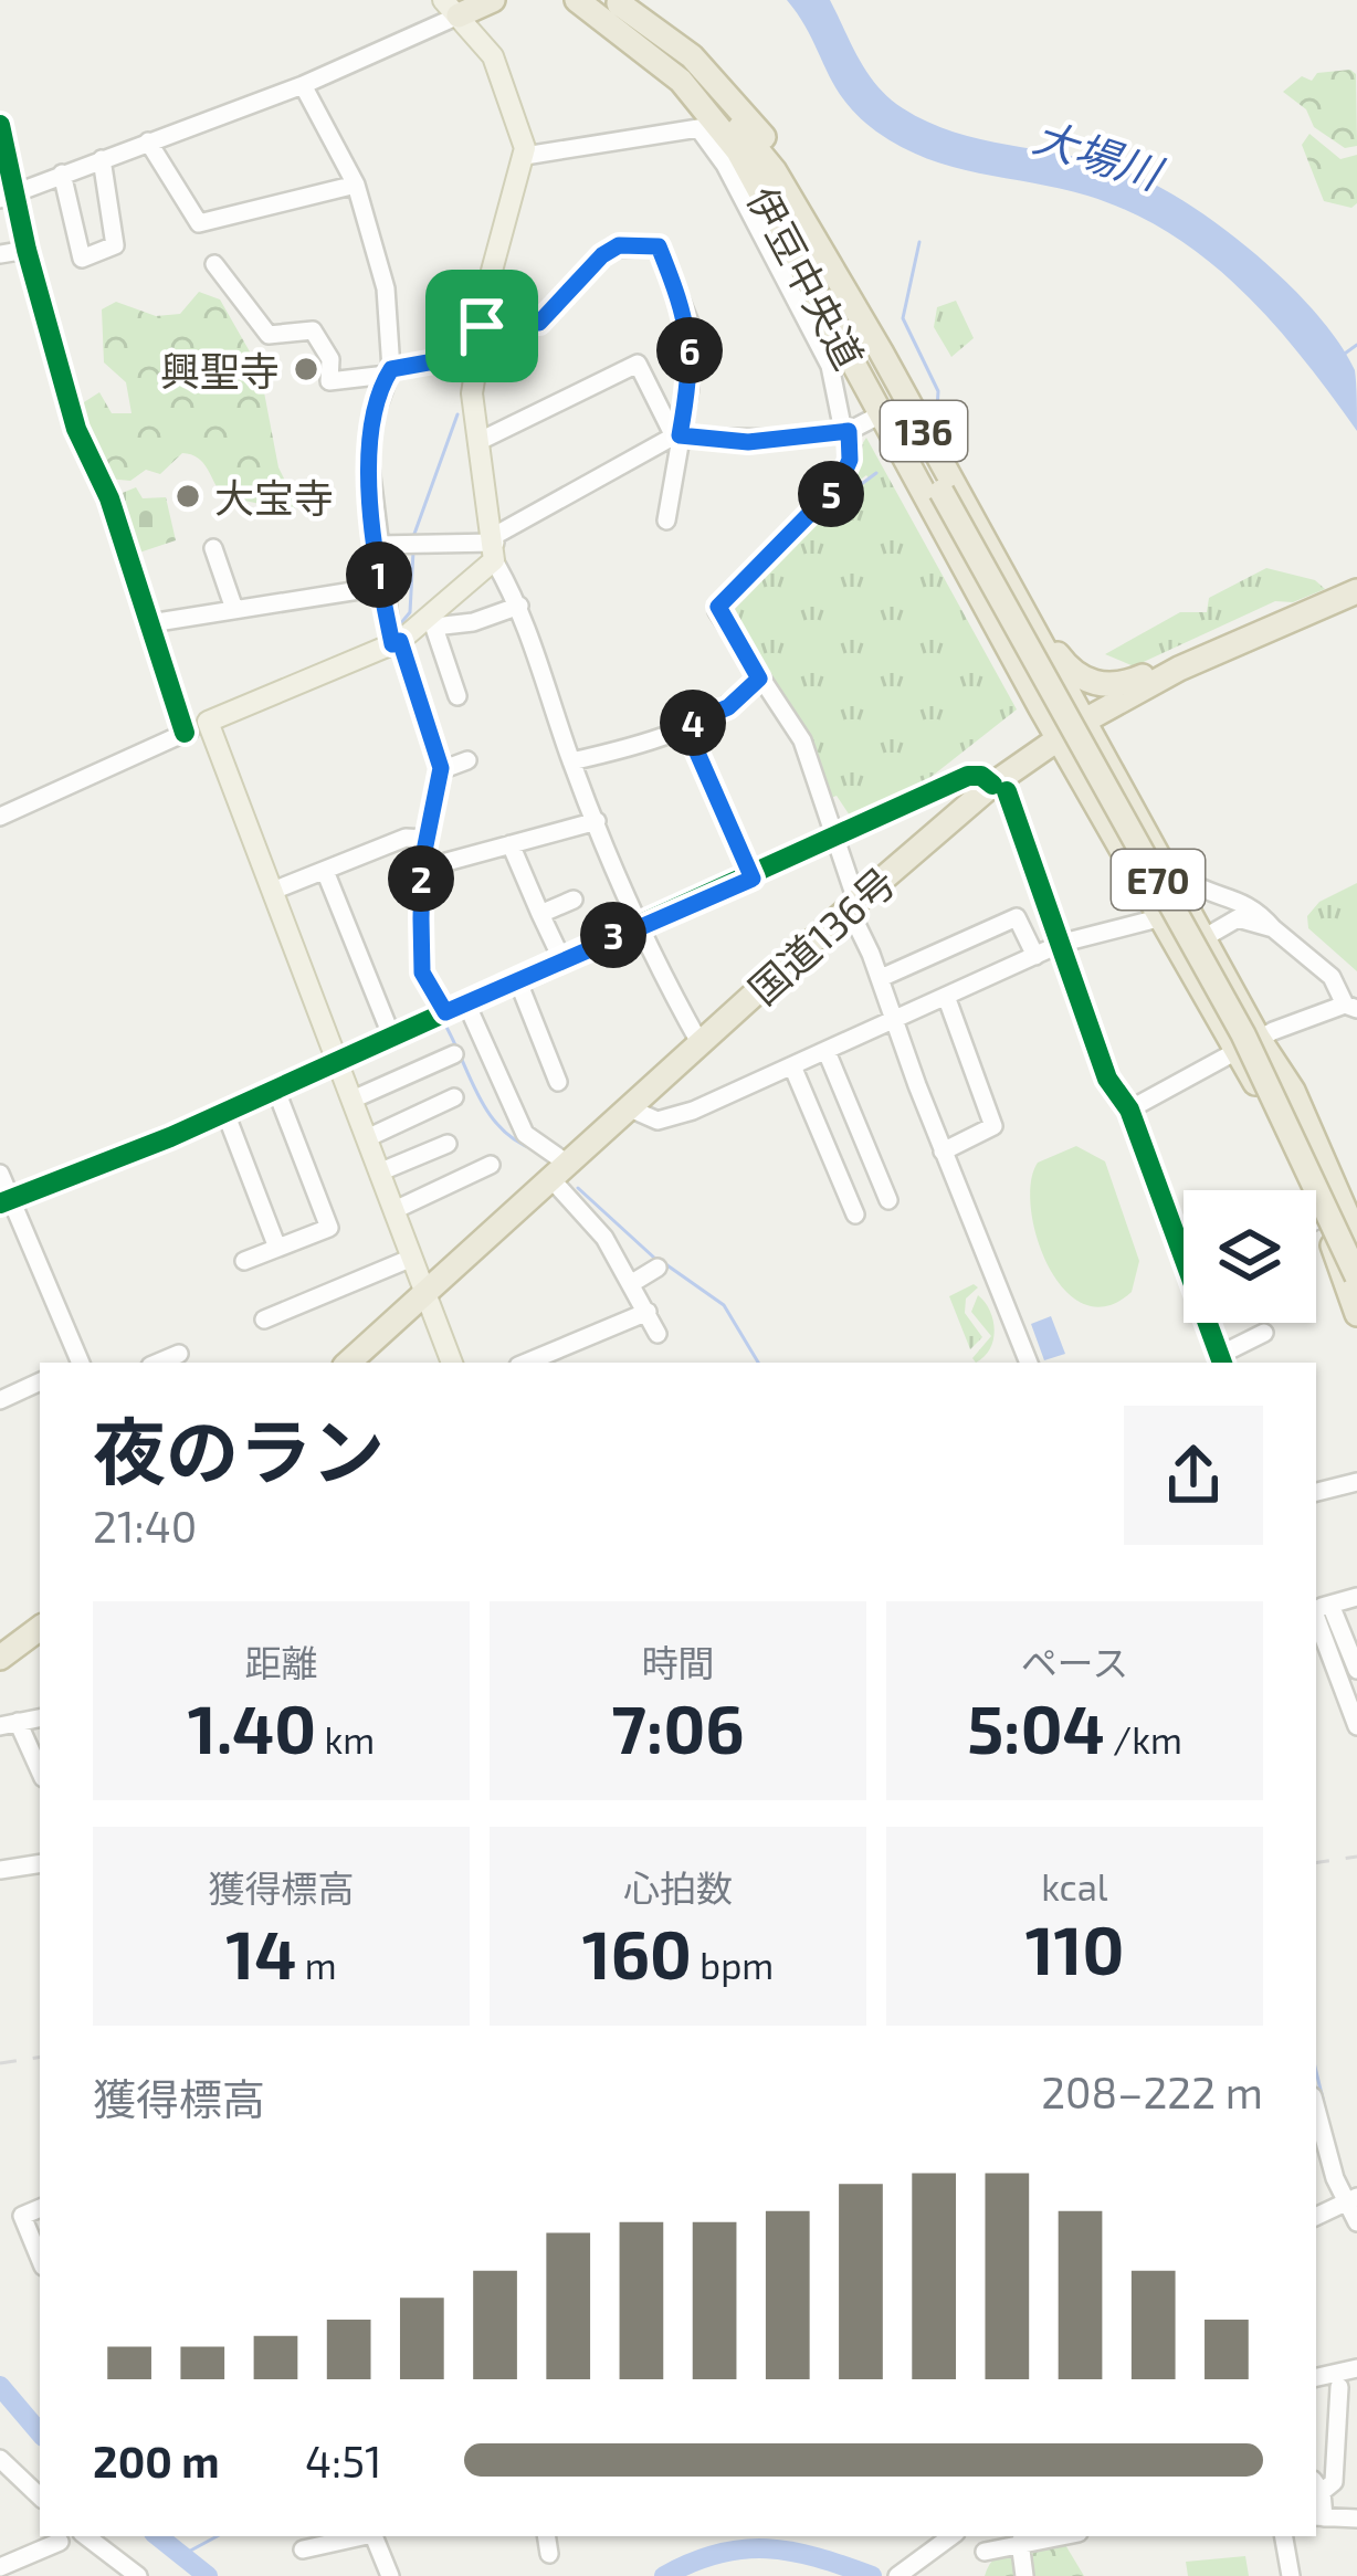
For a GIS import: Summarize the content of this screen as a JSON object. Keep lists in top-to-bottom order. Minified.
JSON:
{"streets":{"highway":["伊豆中央道","136","E70","国道136号"]},"crossings":[["伊豆中央道","136"],["伊豆中央道","国道136号"],["136","国道136号"]],"water":["大場川"],"places":["興聖寺","大宝寺"],"page":{"pins":["6","5","1","4","2","3"],"heading":["夜のラン","21:40"],"stats":[["距離","1.40 km"],["時間","7:06"],["ペース","5:04 /km"],["獲得標高","14 m"],["心拍数","160 bpm"],["kcal","110"]],"chart":["獲得標高","208–222 m"],"list":[{"name":"200 m","note":"4:51"}]}}
